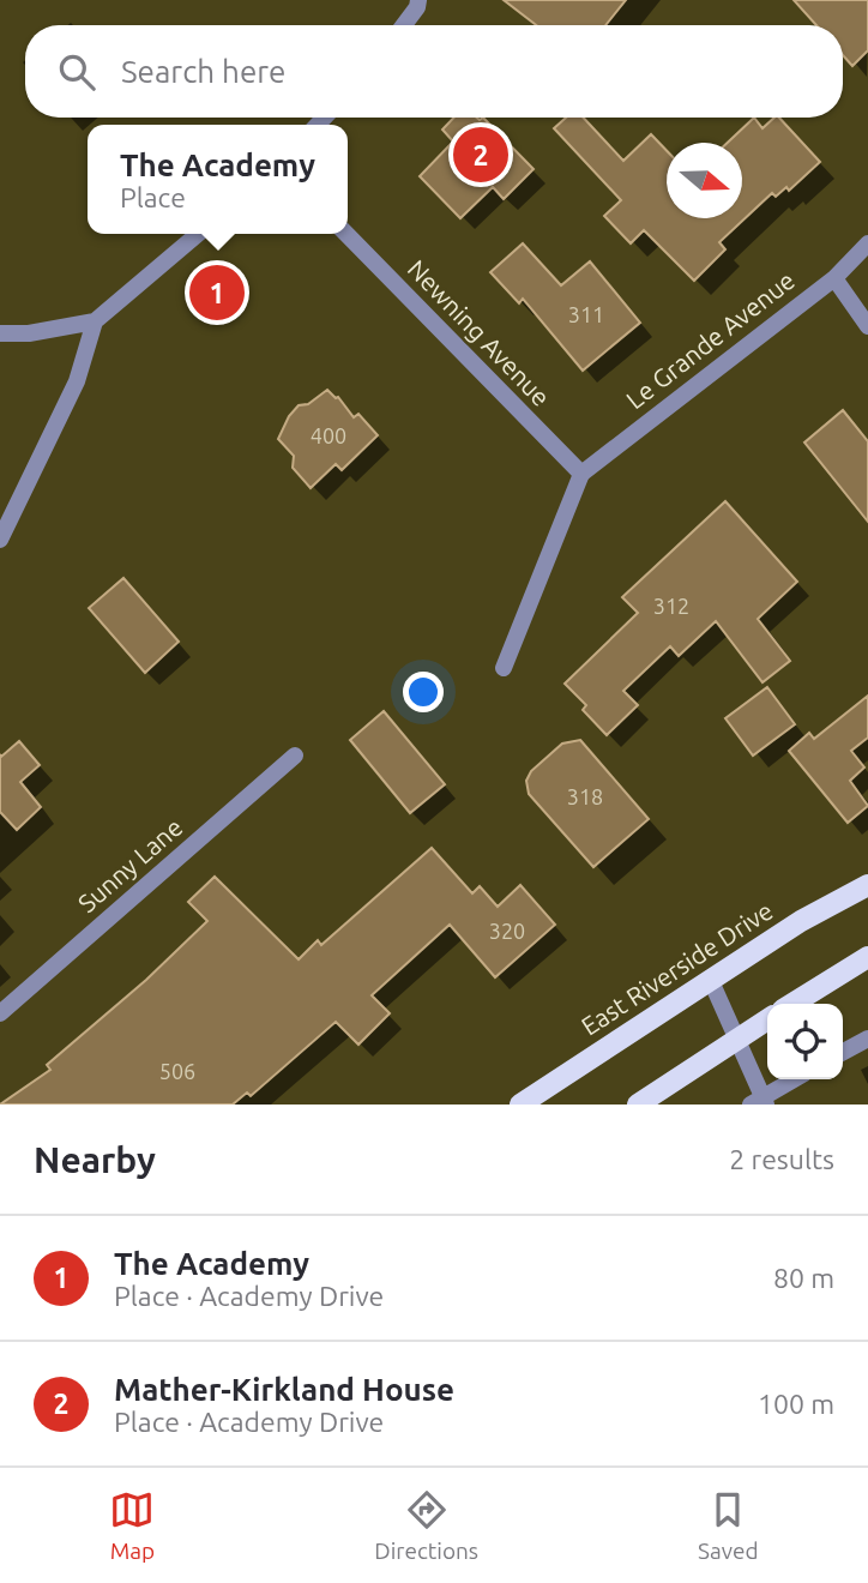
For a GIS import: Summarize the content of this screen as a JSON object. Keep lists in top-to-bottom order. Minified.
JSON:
{"streets":{"main road":["East Riverside Drive"],"street":["Newning Avenue","Le Grande Avenue","Sunny Lane"]},"crossings":[["Newning Avenue","Le Grande Avenue"]],"house_numbers":["311","400","312","318","320","506"],"north":"right","page":{"search":"Search here","pins":["2","1"],"popup":["The Academy","Place"],"heading":["Nearby","2 results"],"list":[{"mark":"1","name":"The Academy","note":"Place · Academy Drive","value":"80 m"},{"mark":"2","name":"Mather-Kirkland House","note":"Place · Academy Drive","value":"100 m"}],"nav":["Map","Directions","Saved"]}}
